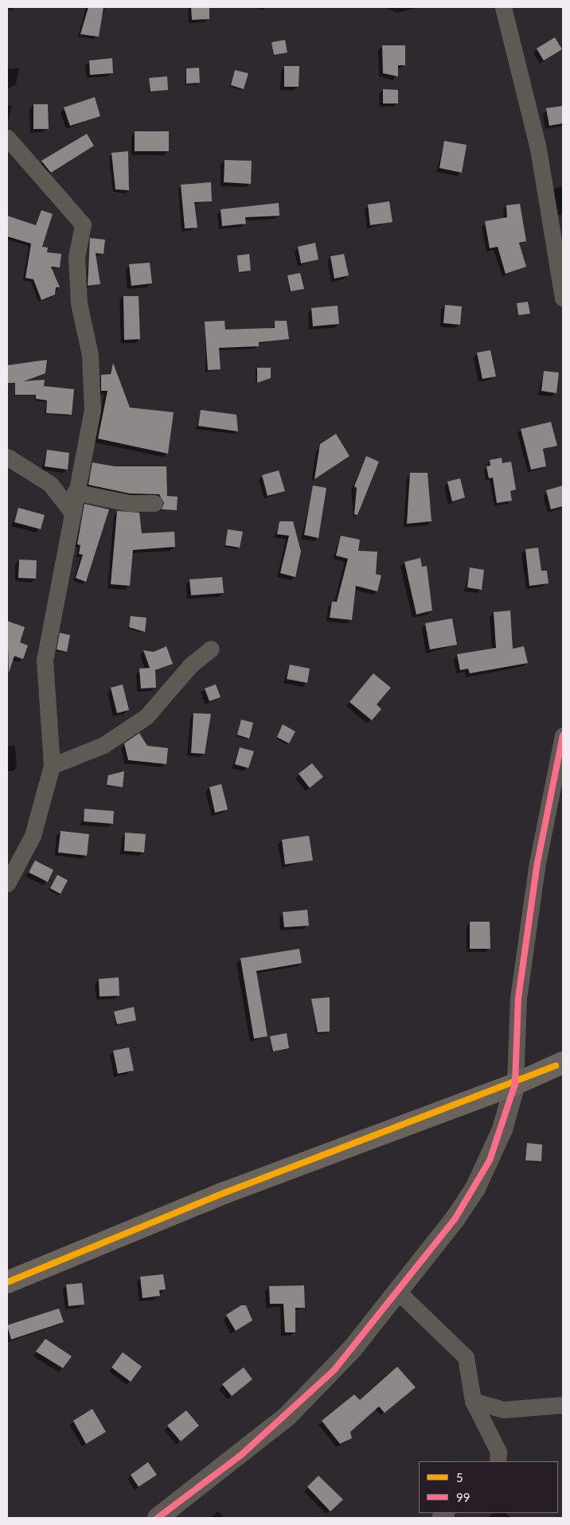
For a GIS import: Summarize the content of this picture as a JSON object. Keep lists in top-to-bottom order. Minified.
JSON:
{"lines":["transit line 99","transit line 5"],"legend":["5","99"]}
